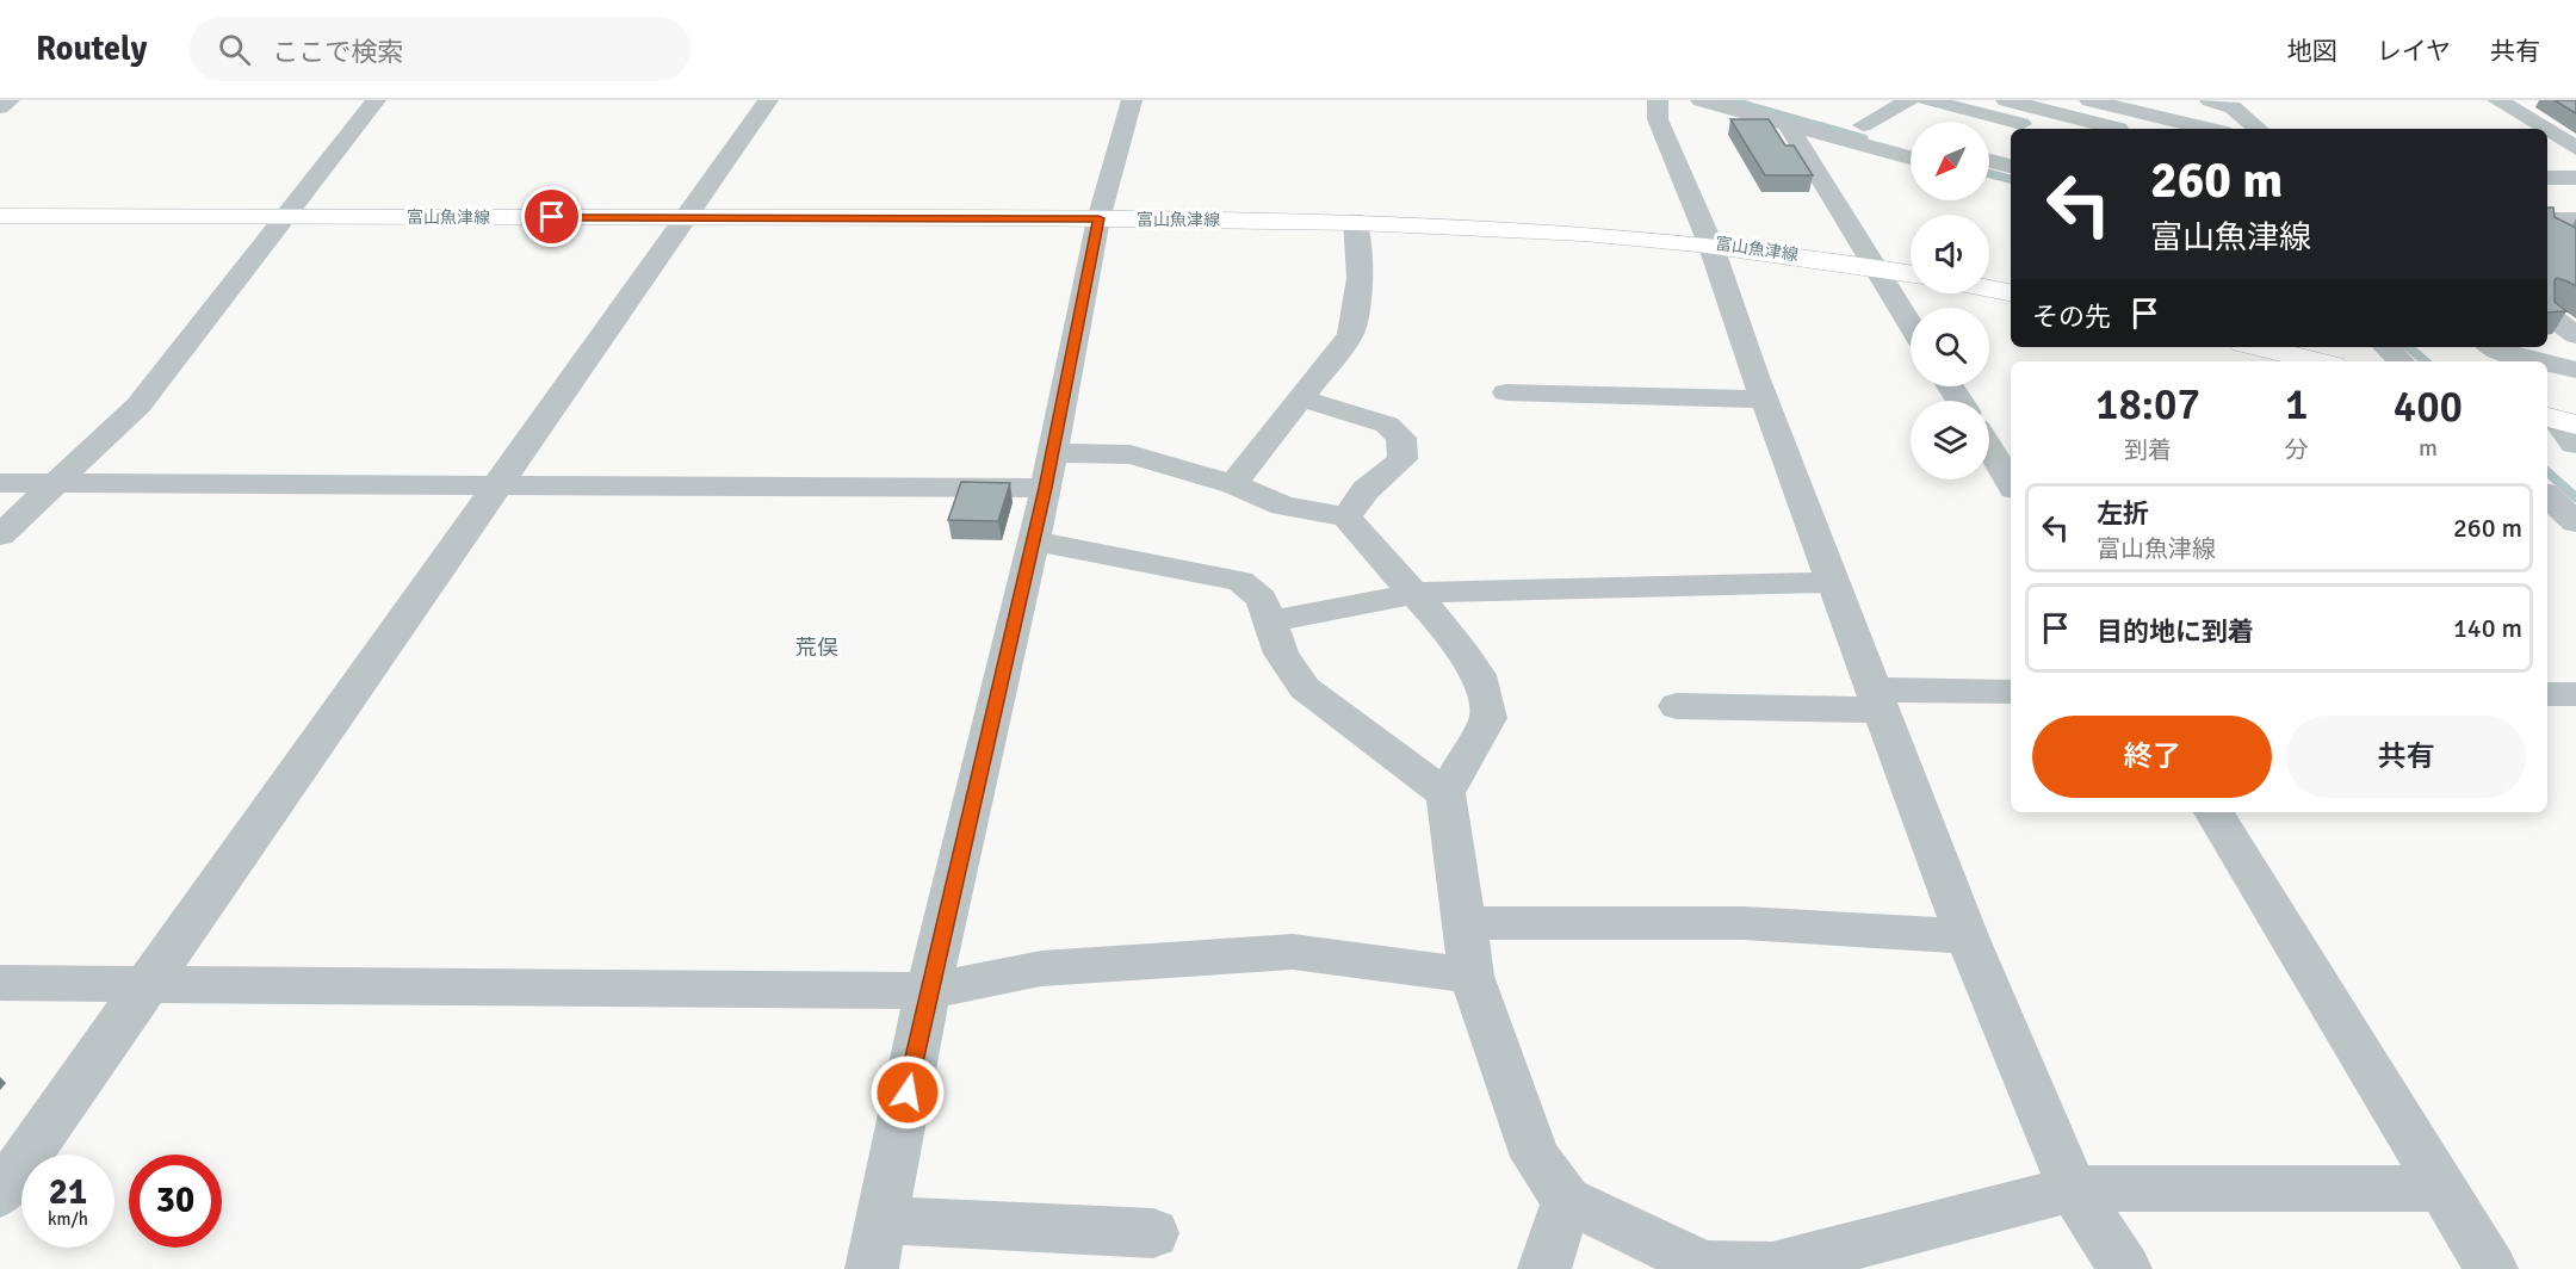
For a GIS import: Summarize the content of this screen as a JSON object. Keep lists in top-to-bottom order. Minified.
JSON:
{"streets":{"main road":["富山魚津線"]},"districts":["荒俣"],"north":"bottom left","page":{"header":"Routely","search":"ここで検索","nav":["地図","レイヤ","共有"],"turn":["260 m","富山魚津線"],"then":"その先","eta":["18:07","到着","1","分","400","m"],"list":[{"name":"左折","note":"富山魚津線","value":"260 m"},{"name":"目的地に到着","value":"140 m"}],"buttons":["終了","共有"],"speed":"21 km/h","limit":"30"}}
